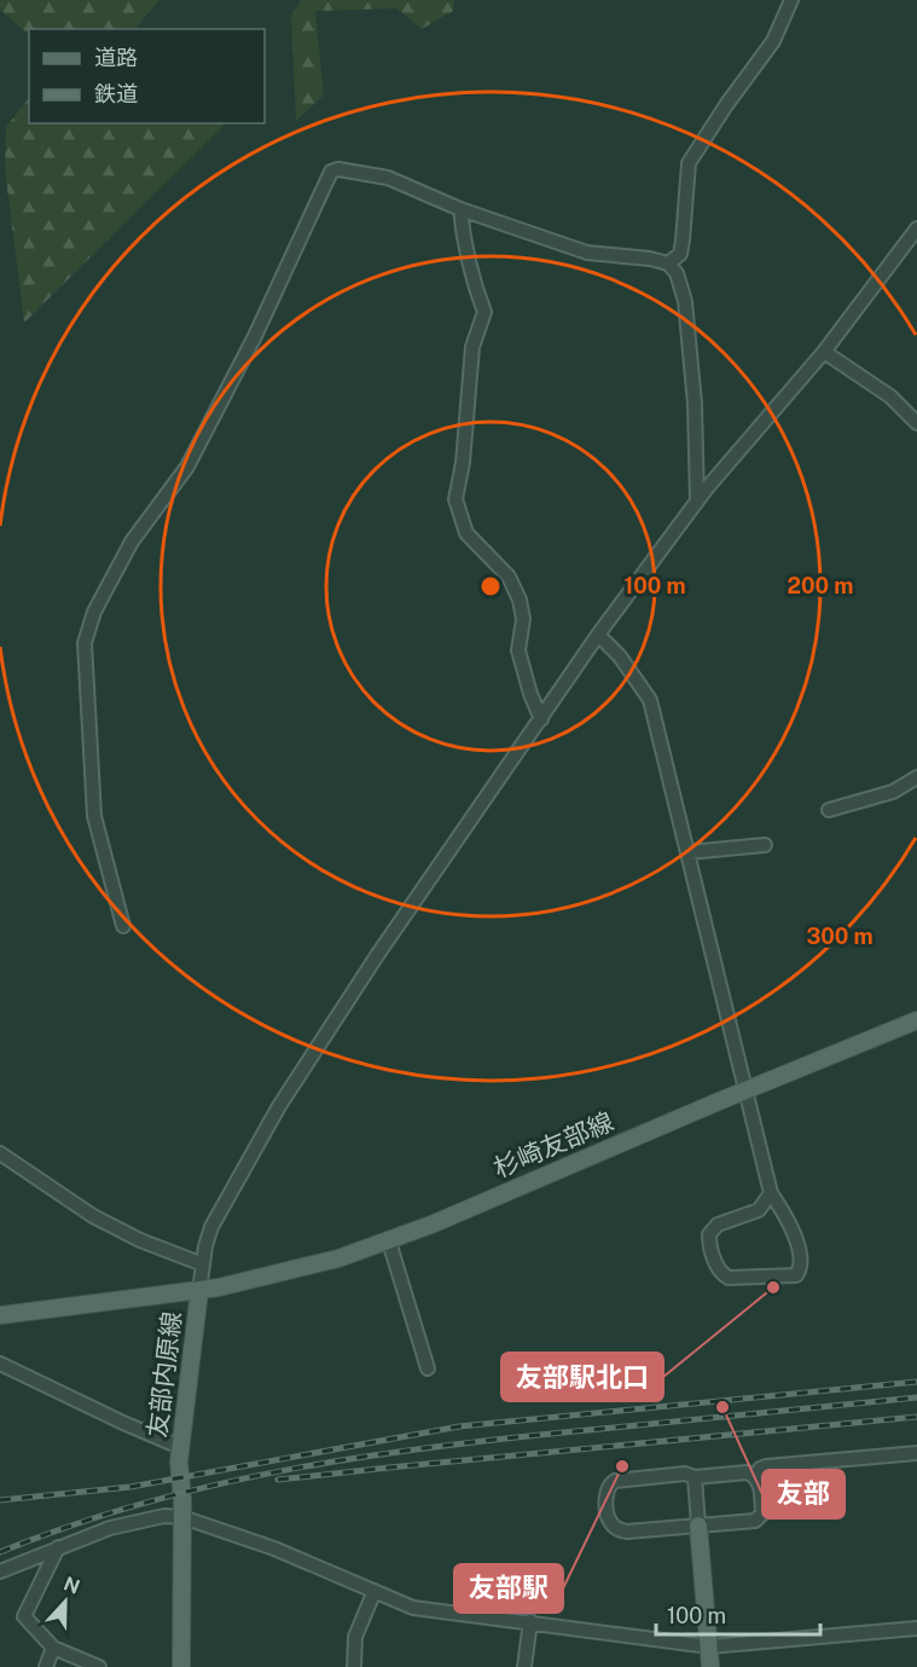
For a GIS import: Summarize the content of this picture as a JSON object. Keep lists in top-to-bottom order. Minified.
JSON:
{"streets":{"main road":["杉崎友部線","友部内原線"]},"crossings":[["杉崎友部線","友部内原線"]],"places":["友部駅北口","友部","友部駅"],"legend":["道路","鉄道"],"scale_bar":"100 m","north":"top","rings":["100 m","200 m","300 m"]}
